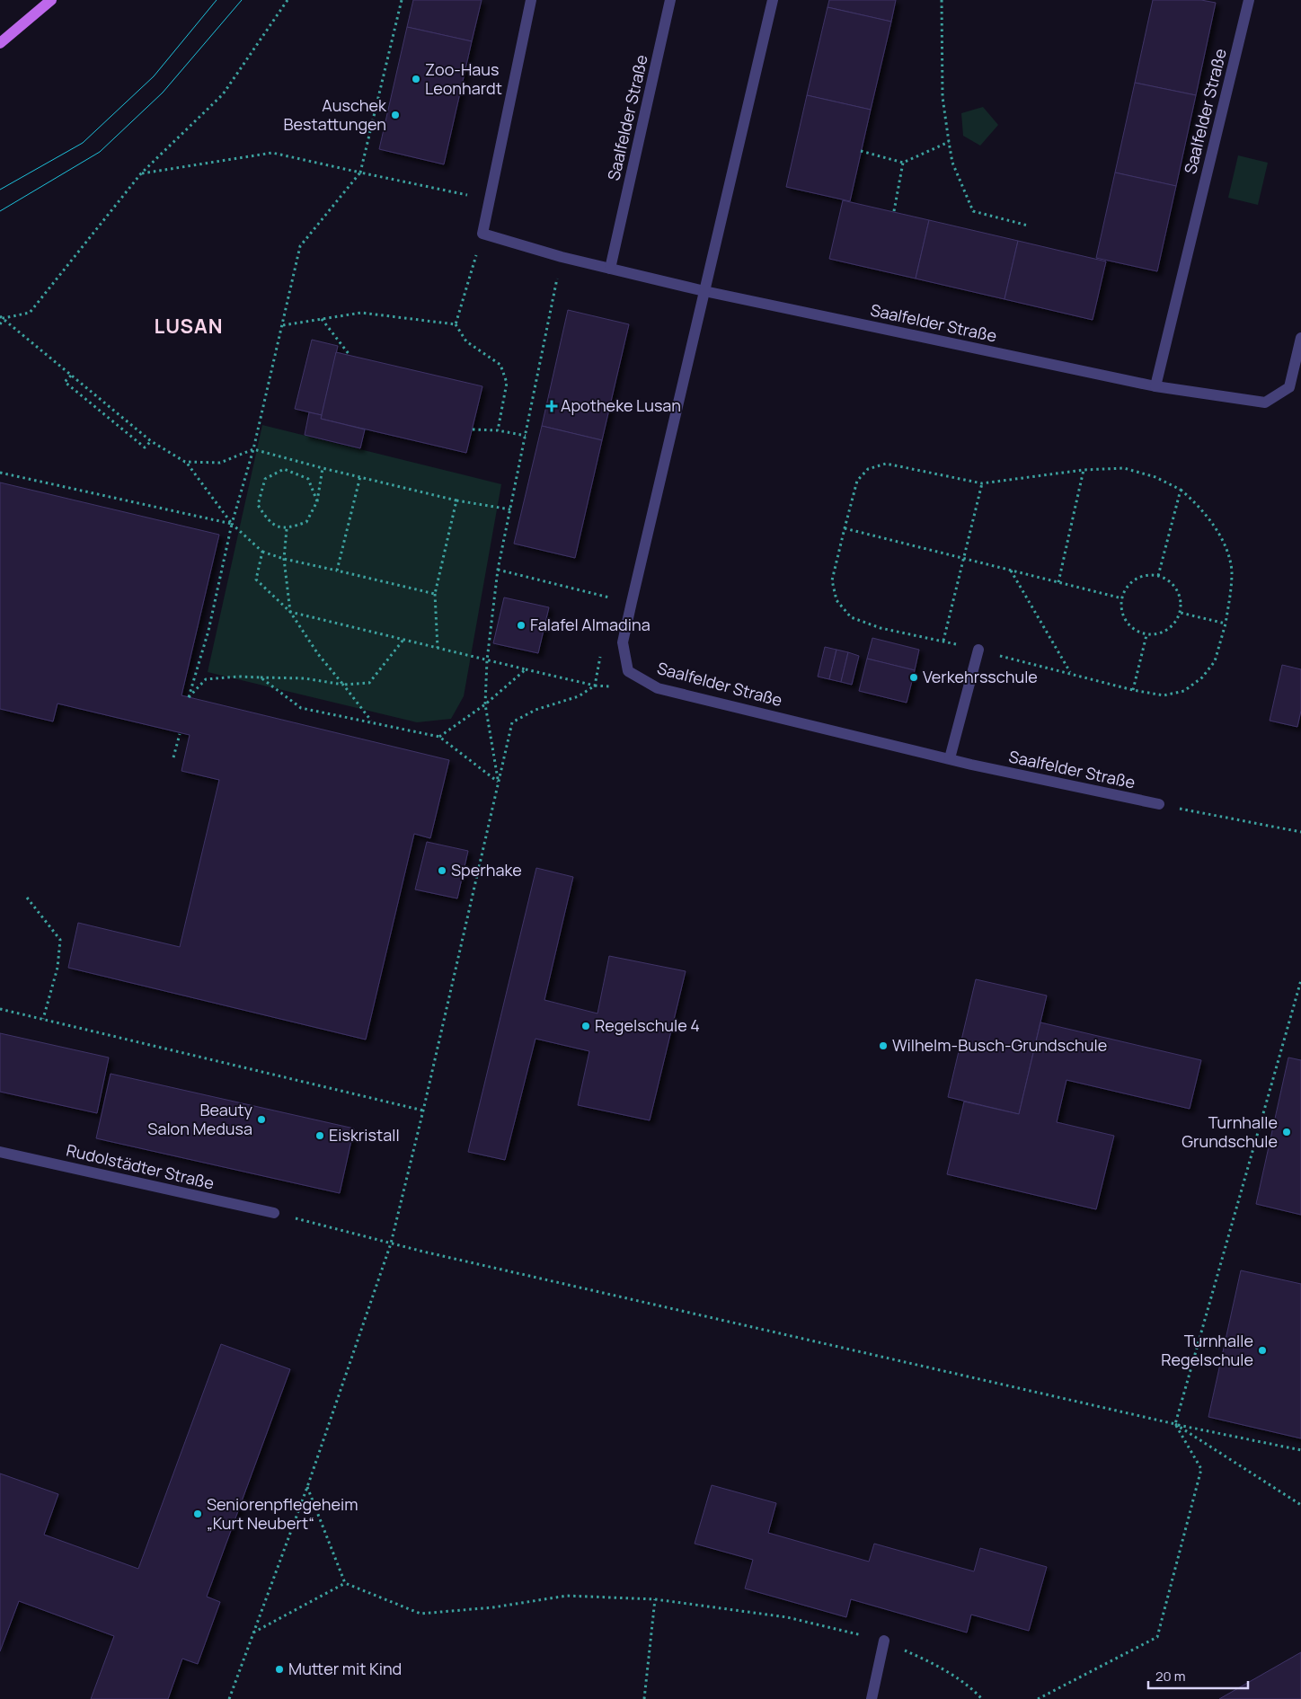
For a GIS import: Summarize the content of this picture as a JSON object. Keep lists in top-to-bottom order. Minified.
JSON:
{"streets":{"street":["Saalfelder Straße","Rudolstädter Straße"]},"districts":["LUSAN"],"places":{"other":["Zoo-Haus Leonhardt","Auschek Bestattungen","Falafel Almadina","Verkehrsschule","Sperhake","Regelschule 4","Wilhelm-Busch-Grundschule","Beauty Salon Medusa","Turnhalle Grundschule","Eiskristall","Turnhalle Regelschule","Seniorenpflegeheim „Kurt Neubert“","Mutter mit Kind"],"health":["Apotheke Lusan"]},"scale_bar":"20 m"}
